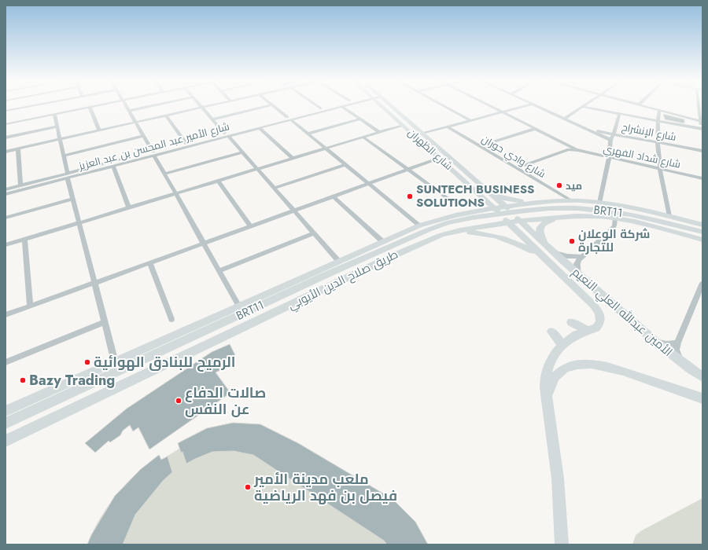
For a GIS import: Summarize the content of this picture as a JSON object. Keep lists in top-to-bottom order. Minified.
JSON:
{"streets":{"main road":["شارع الظهران","BRT11","طريق صلاح الدين الأيوبي","الأمين عبدالله العلي النعيم"],"street":["شارع الإنشراح","شارع الأمير عبد المحسن بن عبد العزيز","شارع وادي حوران","شارع شداد الفهري"]},"crossings":[["شارع الظهران","BRT11"],["شارع الظهران","طريق صلاح الدين الأيوبي"],["شارع وادي حوران","شارع شداد الفهري"],["شارع وادي حوران","طريق صلاح الدين الأيوبي"],["BRT11","طريق صلاح الدين الأيوبي"],["طريق صلاح الدين الأيوبي","الأمين عبدالله العلي النعيم"]],"places":["ميد","SUNTECH BUSINESS SOLUTIONS","شركة الوعلان للتجارة","الرميح للبنادق الهوائية","Bazy Trading","صالات الدفاع عن النفس","ملعب مدينة الأمير فيصل بن فهد الرياضية"]}
